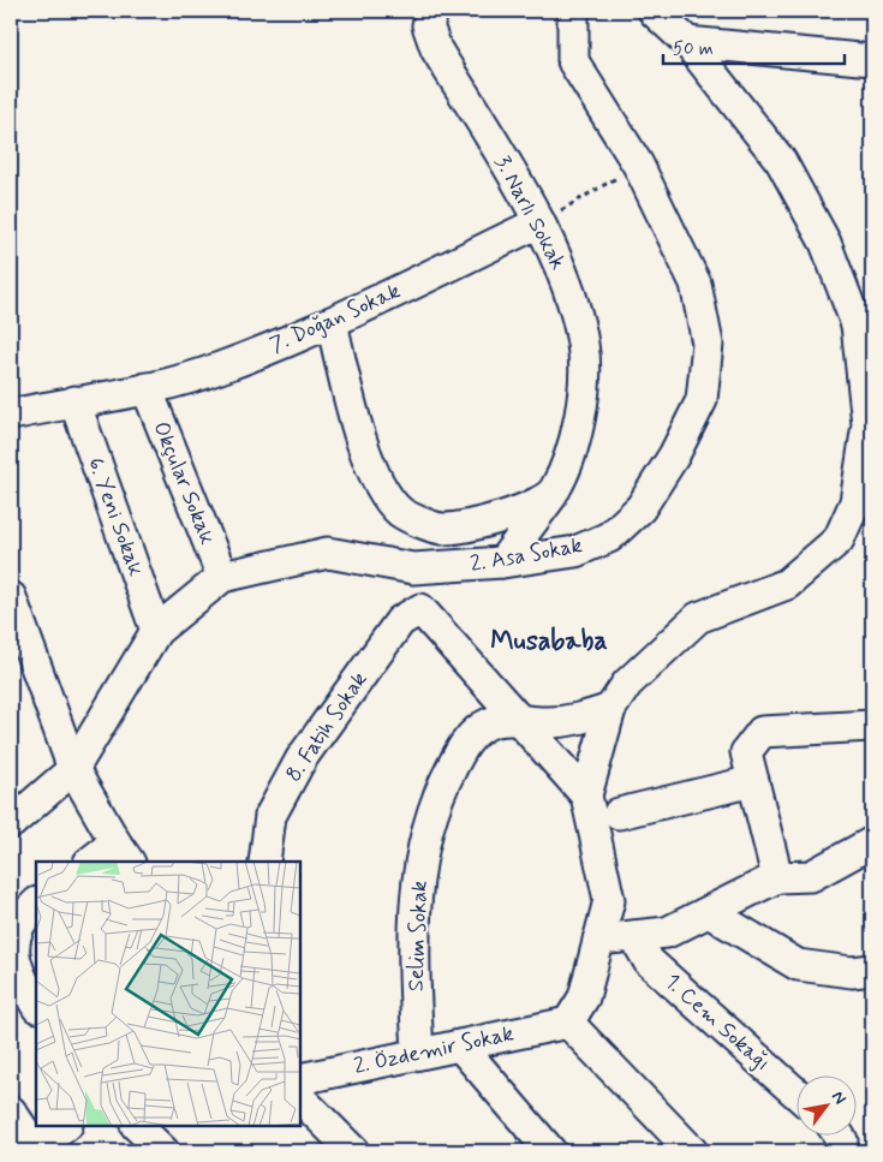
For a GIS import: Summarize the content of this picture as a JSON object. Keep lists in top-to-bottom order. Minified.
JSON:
{"streets":{"street":["3. Narlı Sokak","7. Doğan Sokak","Okçular Sokak","6. Yeni Sokak","2. Asa Sokak","8. Fatih Sokak","Selim Sokak","1. Cem Sokağı","2. Özdemir Sokak"]},"crossings":[["3. Narlı Sokak","7. Doğan Sokak"],["3. Narlı Sokak","2. Asa Sokak"],["7. Doğan Sokak","Okçular Sokak"],["7. Doğan Sokak","6. Yeni Sokak"],["Okçular Sokak","2. Asa Sokak"],["6. Yeni Sokak","2. Asa Sokak"],["8. Fatih Sokak","Selim Sokak"],["Selim Sokak","2. Özdemir Sokak"]],"districts":["Musababa"],"scale_bar":"50 m","north":"top right"}
